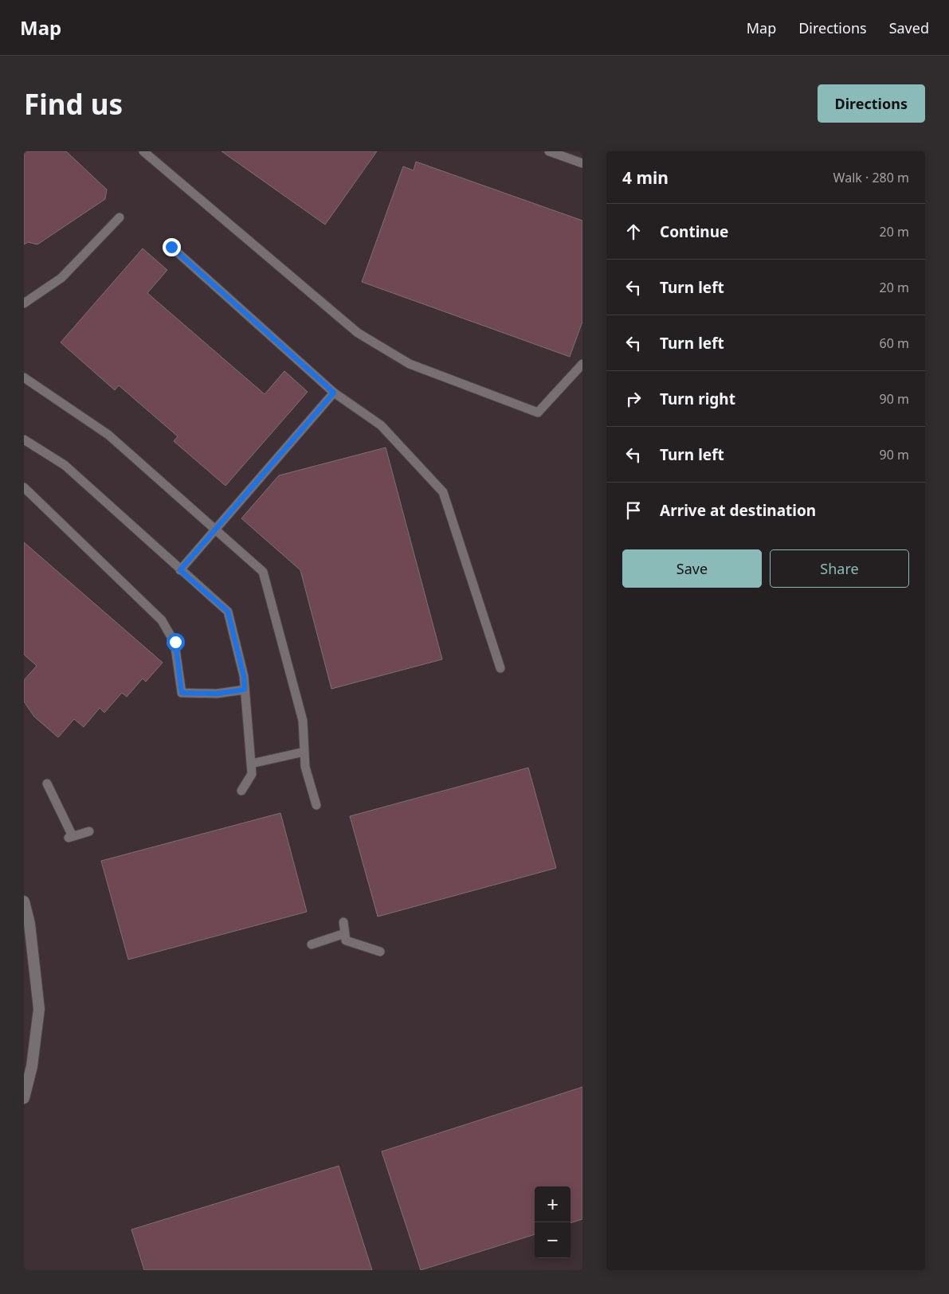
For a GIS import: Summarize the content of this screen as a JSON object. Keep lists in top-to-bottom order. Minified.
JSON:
{"page":{"header":"Map","nav":["Map","Directions","Saved"],"buttons":["Directions",["Save","Share"]],"title":"Find us","heading":["4 min","Walk · 280 m"],"list":[["Continue","20 m"],["Turn left","20 m"],["Turn left","60 m"],["Turn right","90 m"],["Turn left","90 m"],"Arrive at destination"],"map_buttons":["+","−"]}}
